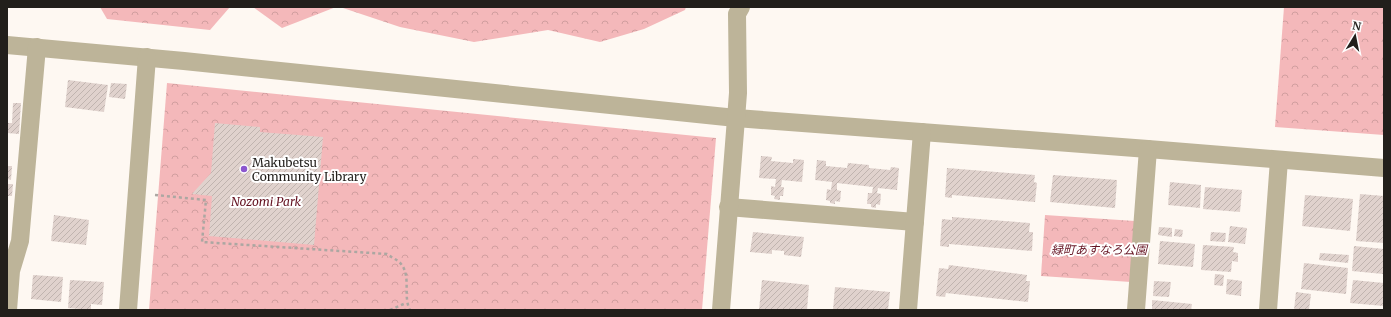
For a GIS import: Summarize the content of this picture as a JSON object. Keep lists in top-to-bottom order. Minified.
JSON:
{"parks":["Nozomi Park","緑町あすなろ公園"],"places":["Makubetsu Community Library"],"north":"top"}
